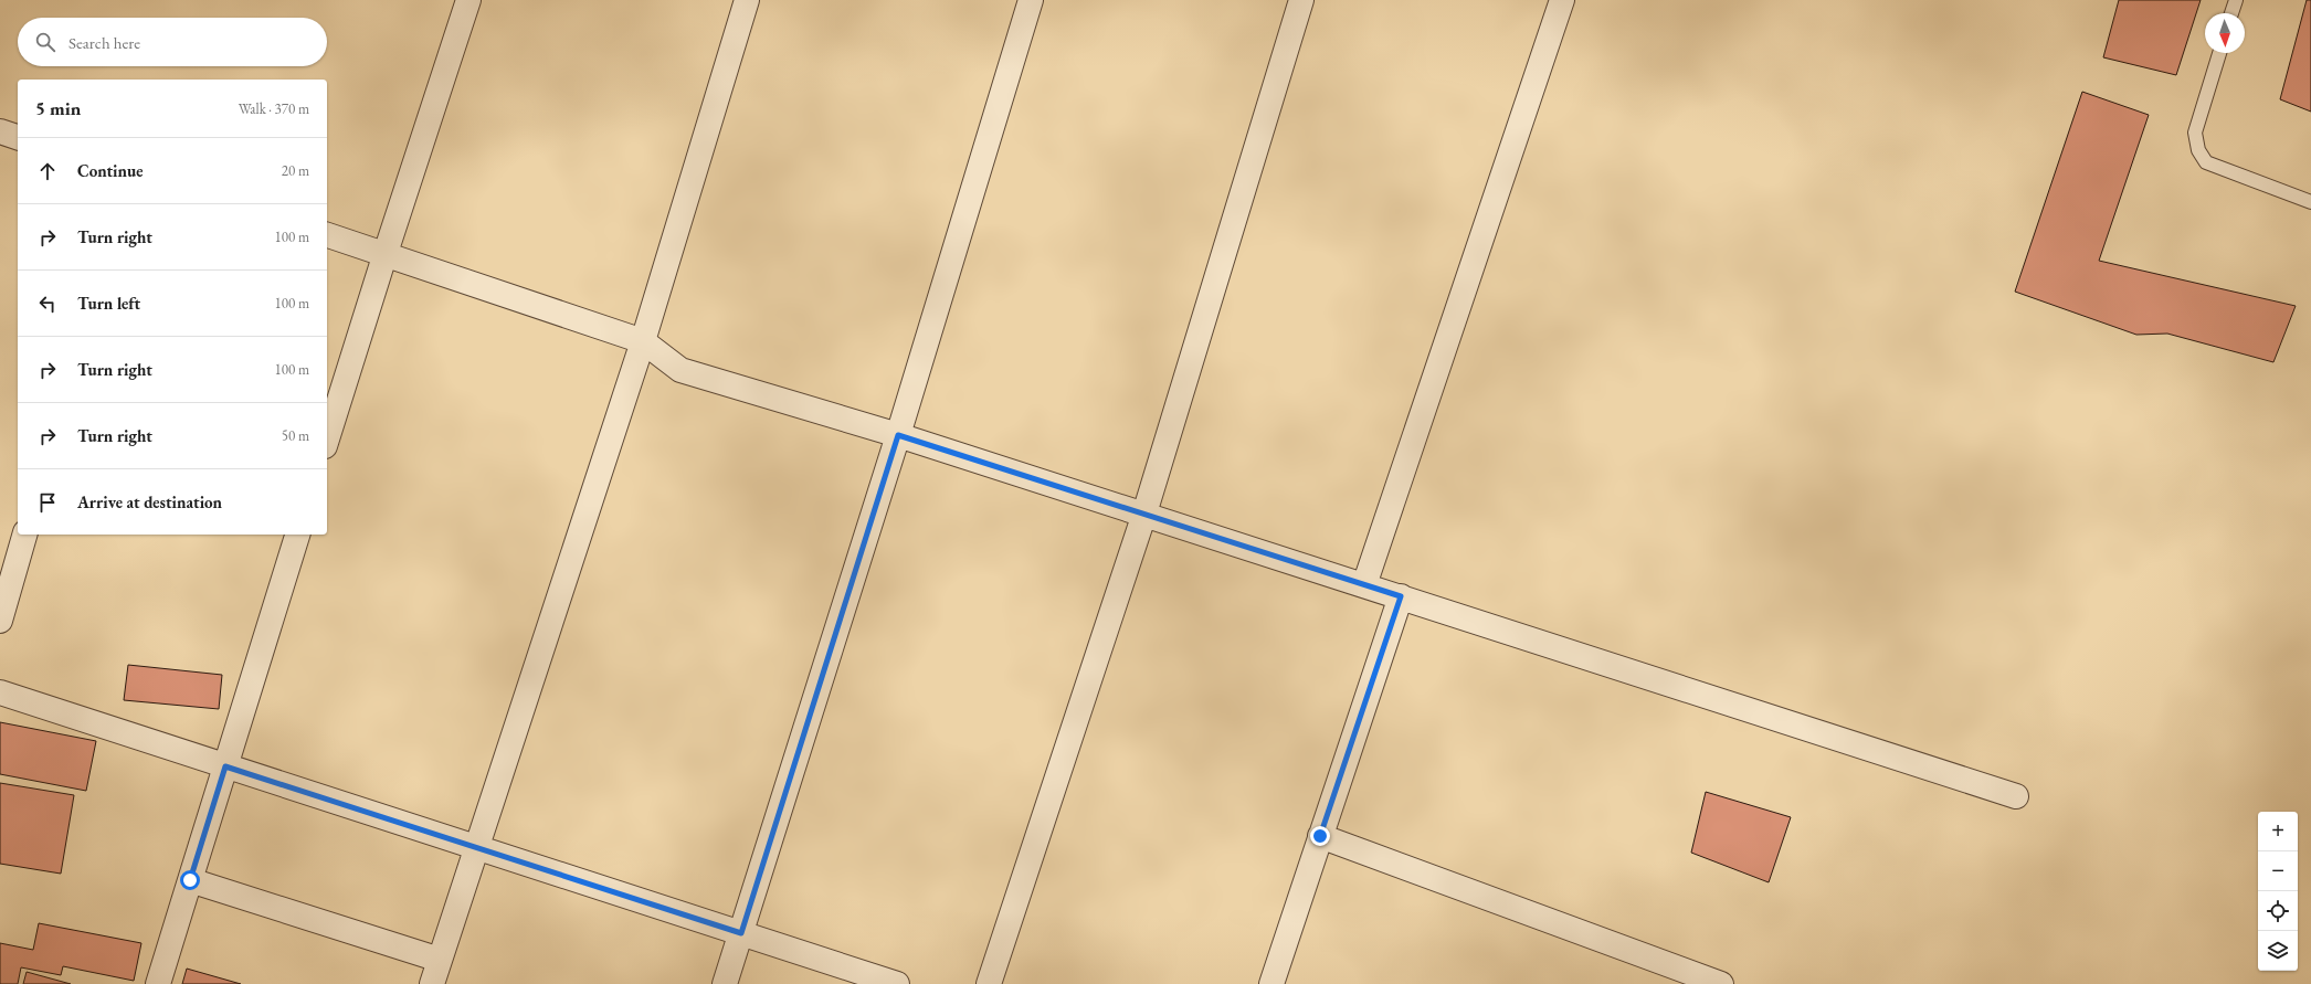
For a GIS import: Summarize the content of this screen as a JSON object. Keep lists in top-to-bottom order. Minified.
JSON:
{"north":"bottom","page":{"search":"Search here","heading":["5 min","Walk · 370 m"],"list":[["Continue","20 m"],["Turn right","100 m"],["Turn left","100 m"],["Turn right","100 m"],["Turn right","50 m"],"Arrive at destination"],"map_buttons":["+","−"]}}
